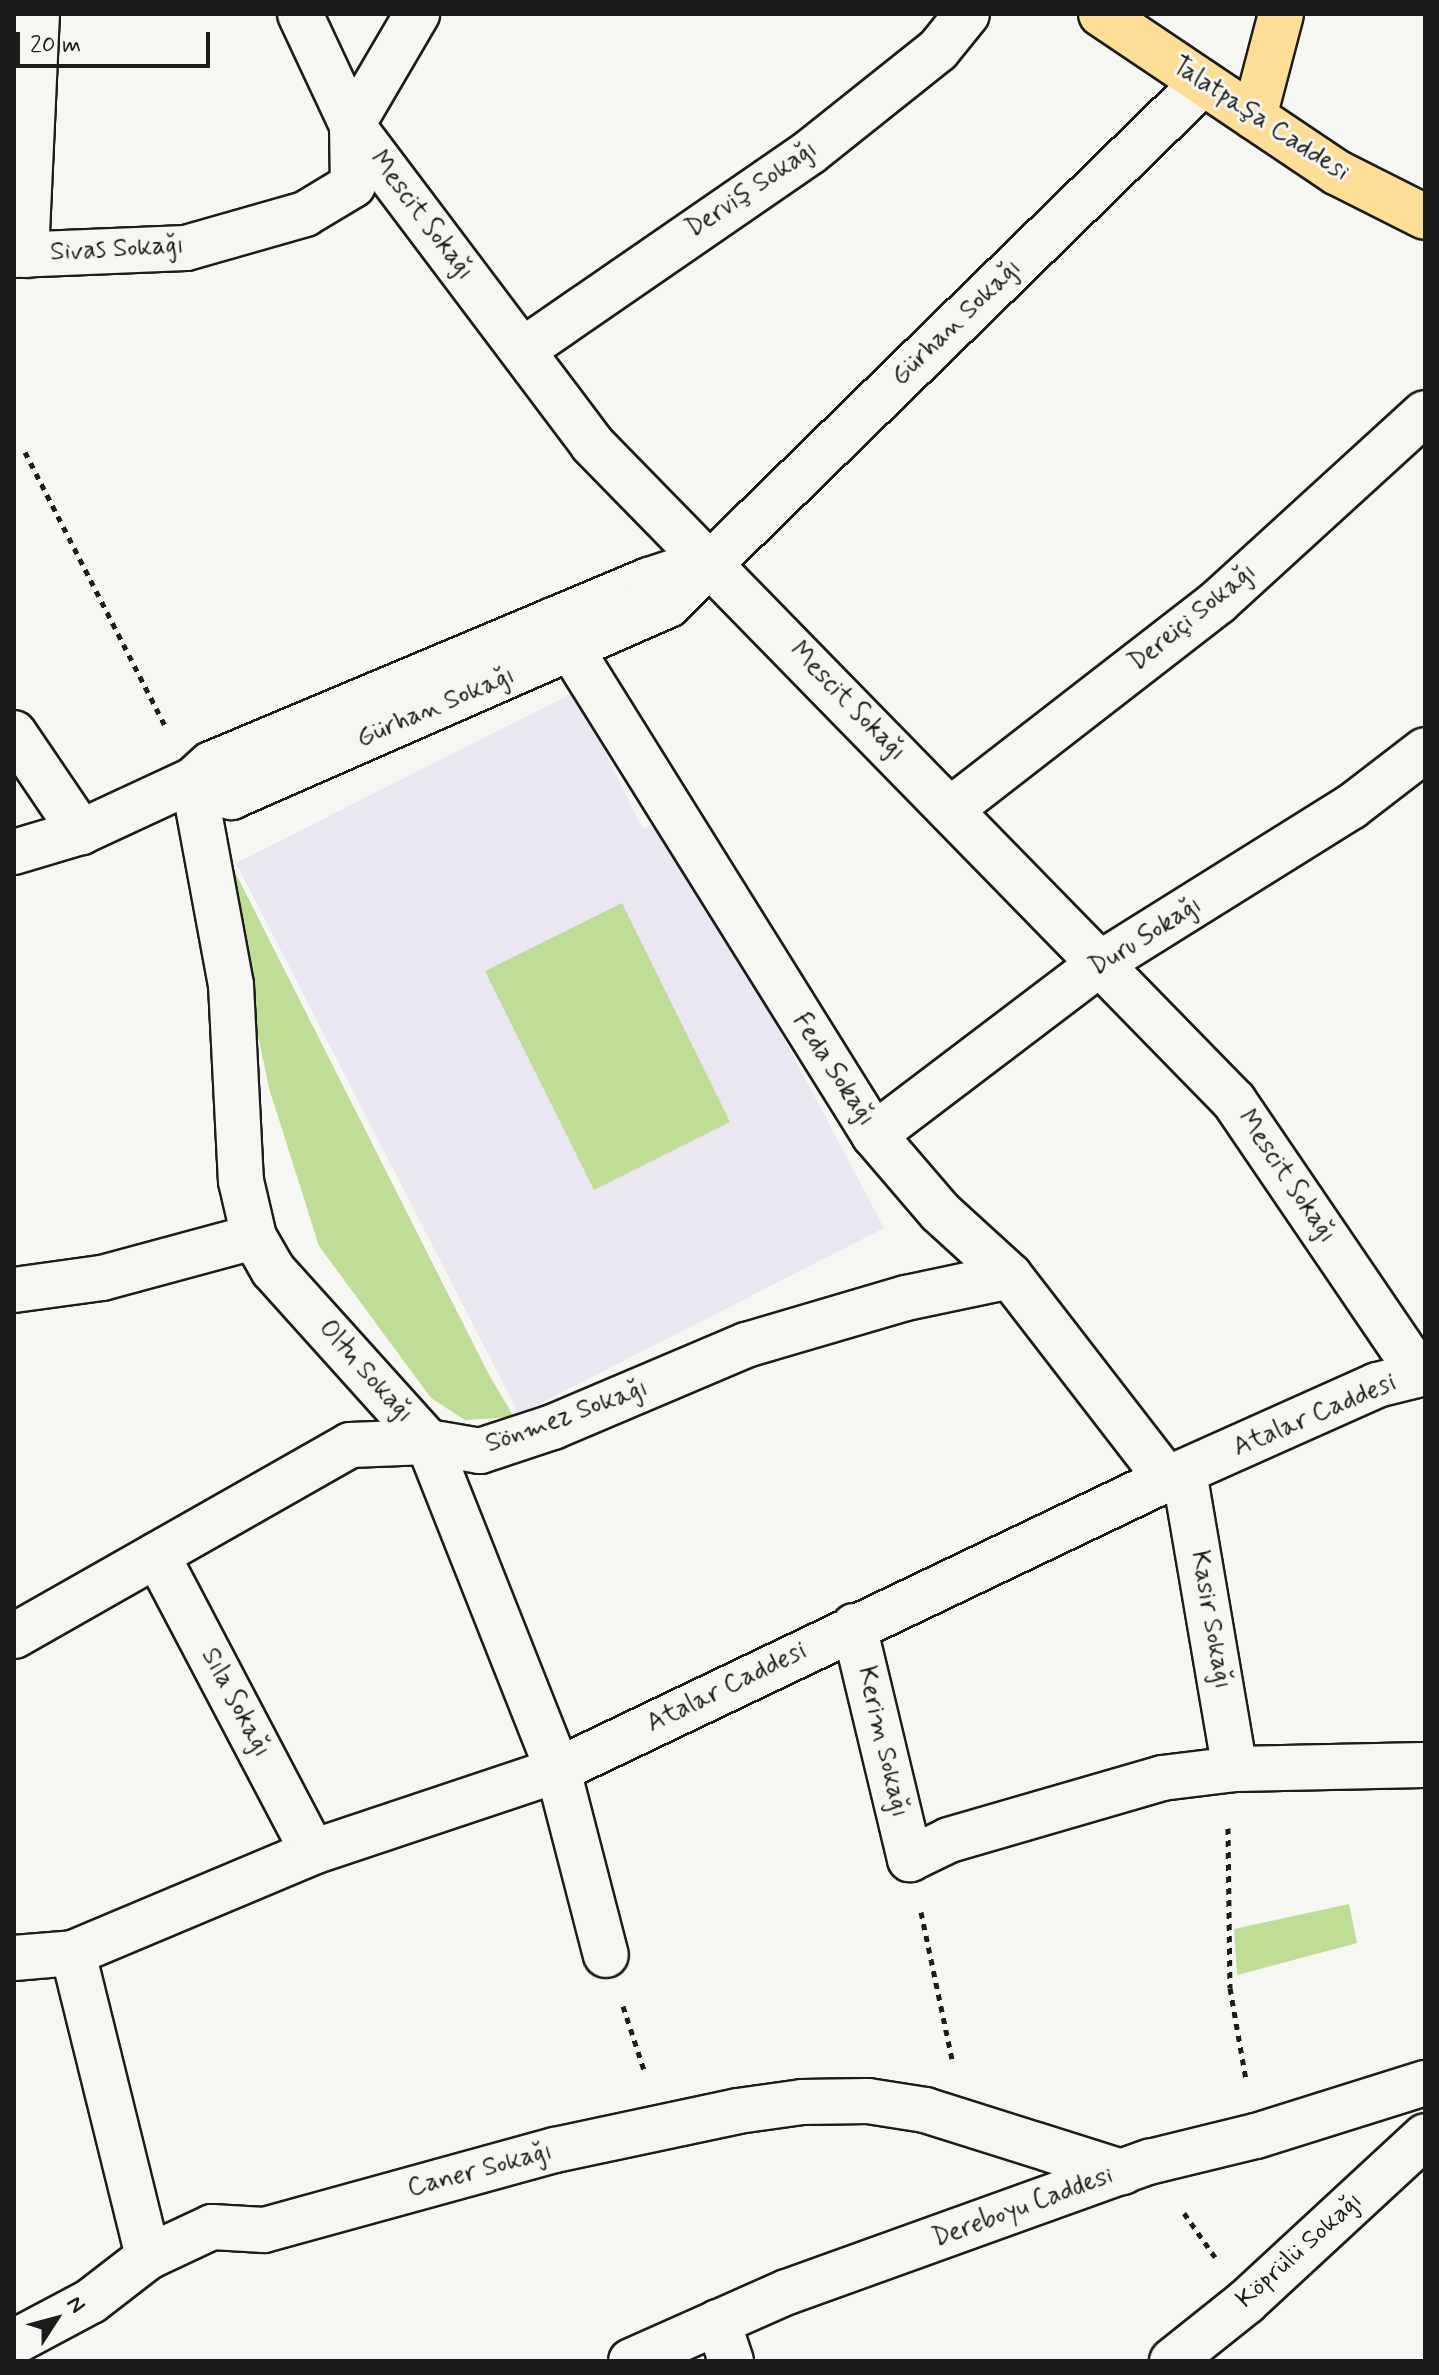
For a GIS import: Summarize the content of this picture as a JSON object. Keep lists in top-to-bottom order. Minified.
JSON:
{"streets":{"main road":["Talatpaşa Caddesi"],"street":["Derviş Sokağı","Mescit Sokağı","Sivas Sokağı","Gürhan Sokağı","Dereiçi Sokağı","Duru Sokağı","Feda Sokağı","Oltu Sokağı","Atalar Caddesi","Sönmez Sokağı","Kasir Sokağı","Sıla Sokağı","Kerim Sokağı","Caner Sokağı","Dereboyu Caddesi","Köprülü Sokağı"]},"crossings":[["Talatpaşa Caddesi","Gürhan Sokağı"],["Derviş Sokağı","Mescit Sokağı"],["Mescit Sokağı","Sivas Sokağı"],["Mescit Sokağı","Gürhan Sokağı"],["Mescit Sokağı","Dereiçi Sokağı"],["Mescit Sokağı","Duru Sokağı"],["Mescit Sokağı","Atalar Caddesi"],["Gürhan Sokağı","Feda Sokağı"],["Gürhan Sokağı","Oltu Sokağı"],["Duru Sokağı","Feda Sokağı"],["Feda Sokağı","Atalar Caddesi"],["Feda Sokağı","Sönmez Sokağı"],["Feda Sokağı","Kasir Sokağı"],["Oltu Sokağı","Atalar Caddesi"],["Oltu Sokağı","Sönmez Sokağı"],["Atalar Caddesi","Kasir Sokağı"],["Atalar Caddesi","Sıla Sokağı"],["Atalar Caddesi","Kerim Sokağı"],["Sönmez Sokağı","Sıla Sokağı"],["Caner Sokağı","Dereboyu Caddesi"]],"scale_bar":"20 m","north":"top right"}
